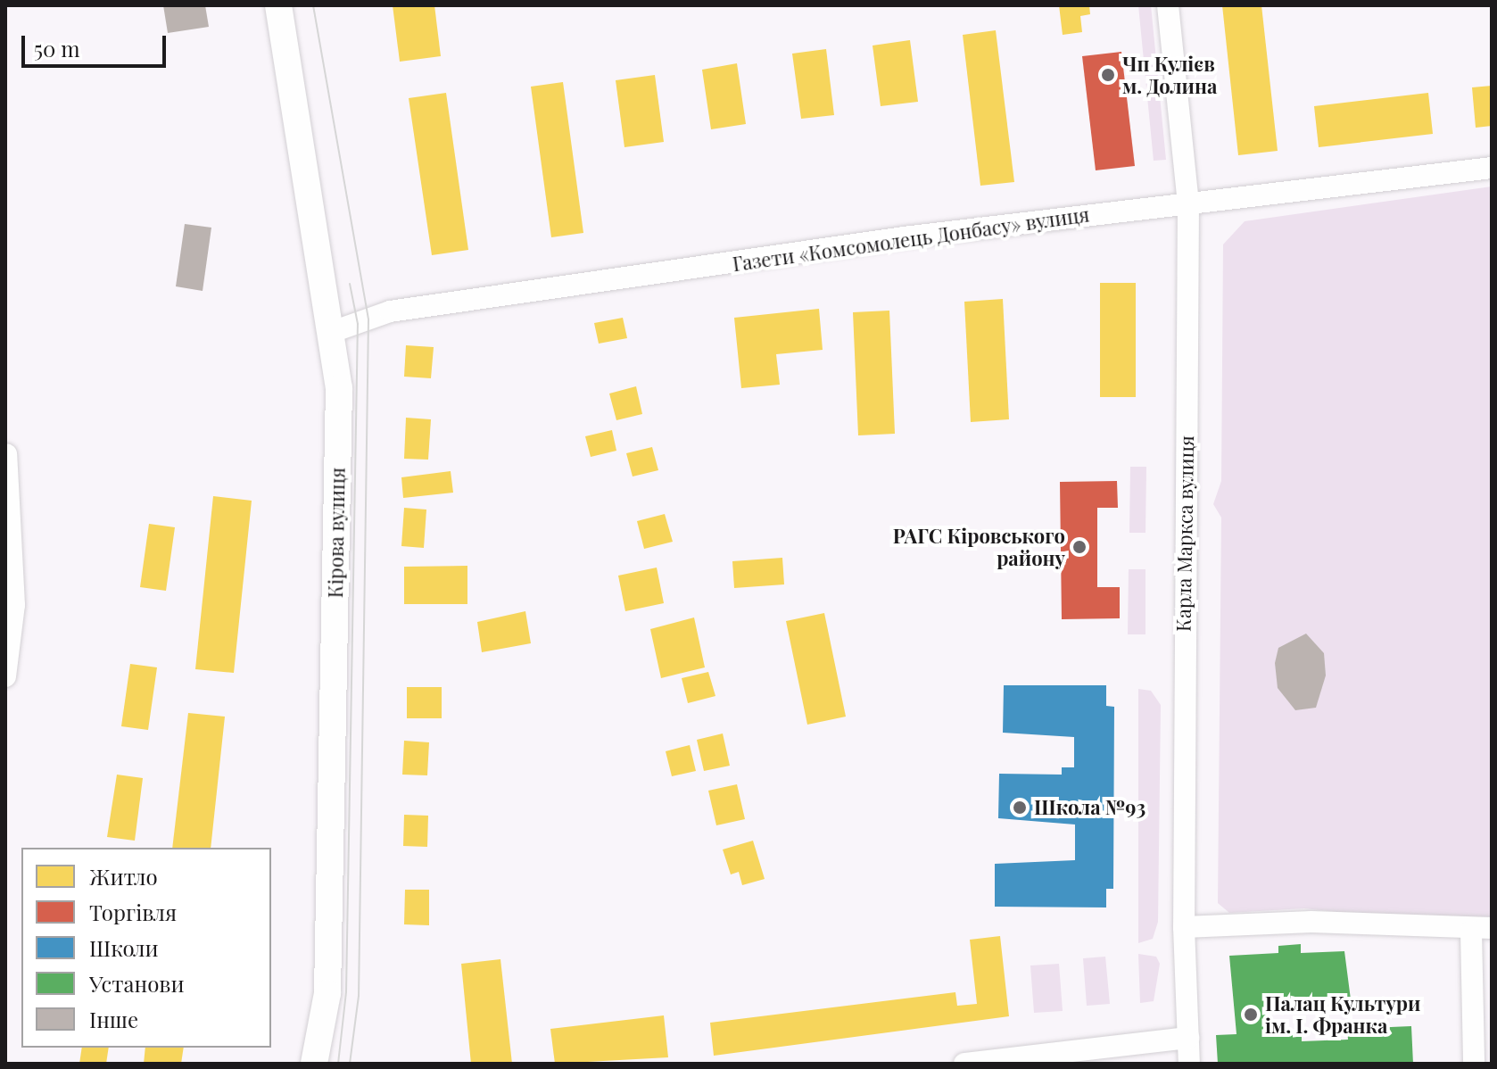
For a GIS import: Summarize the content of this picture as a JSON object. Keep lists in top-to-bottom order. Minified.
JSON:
{"streets":{"main road":["Кірова вулиця"],"street":["Газети «Комсомолець Донбасу» вулиця","Карла Маркса вулиця"]},"crossings":[["Газети «Комсомолець Донбасу» вулиця","Кірова вулиця"],["Газети «Комсомолець Донбасу» вулиця","Карла Маркса вулиця"]],"places":["Чп Кулієв м. Долина","РАГС Кіровського району","Школа №93","Палац Культури ім. І. Франка"],"legend":["Житло","Торгівля","Школи","Установи","Інше"],"scale_bar":"50 m"}
